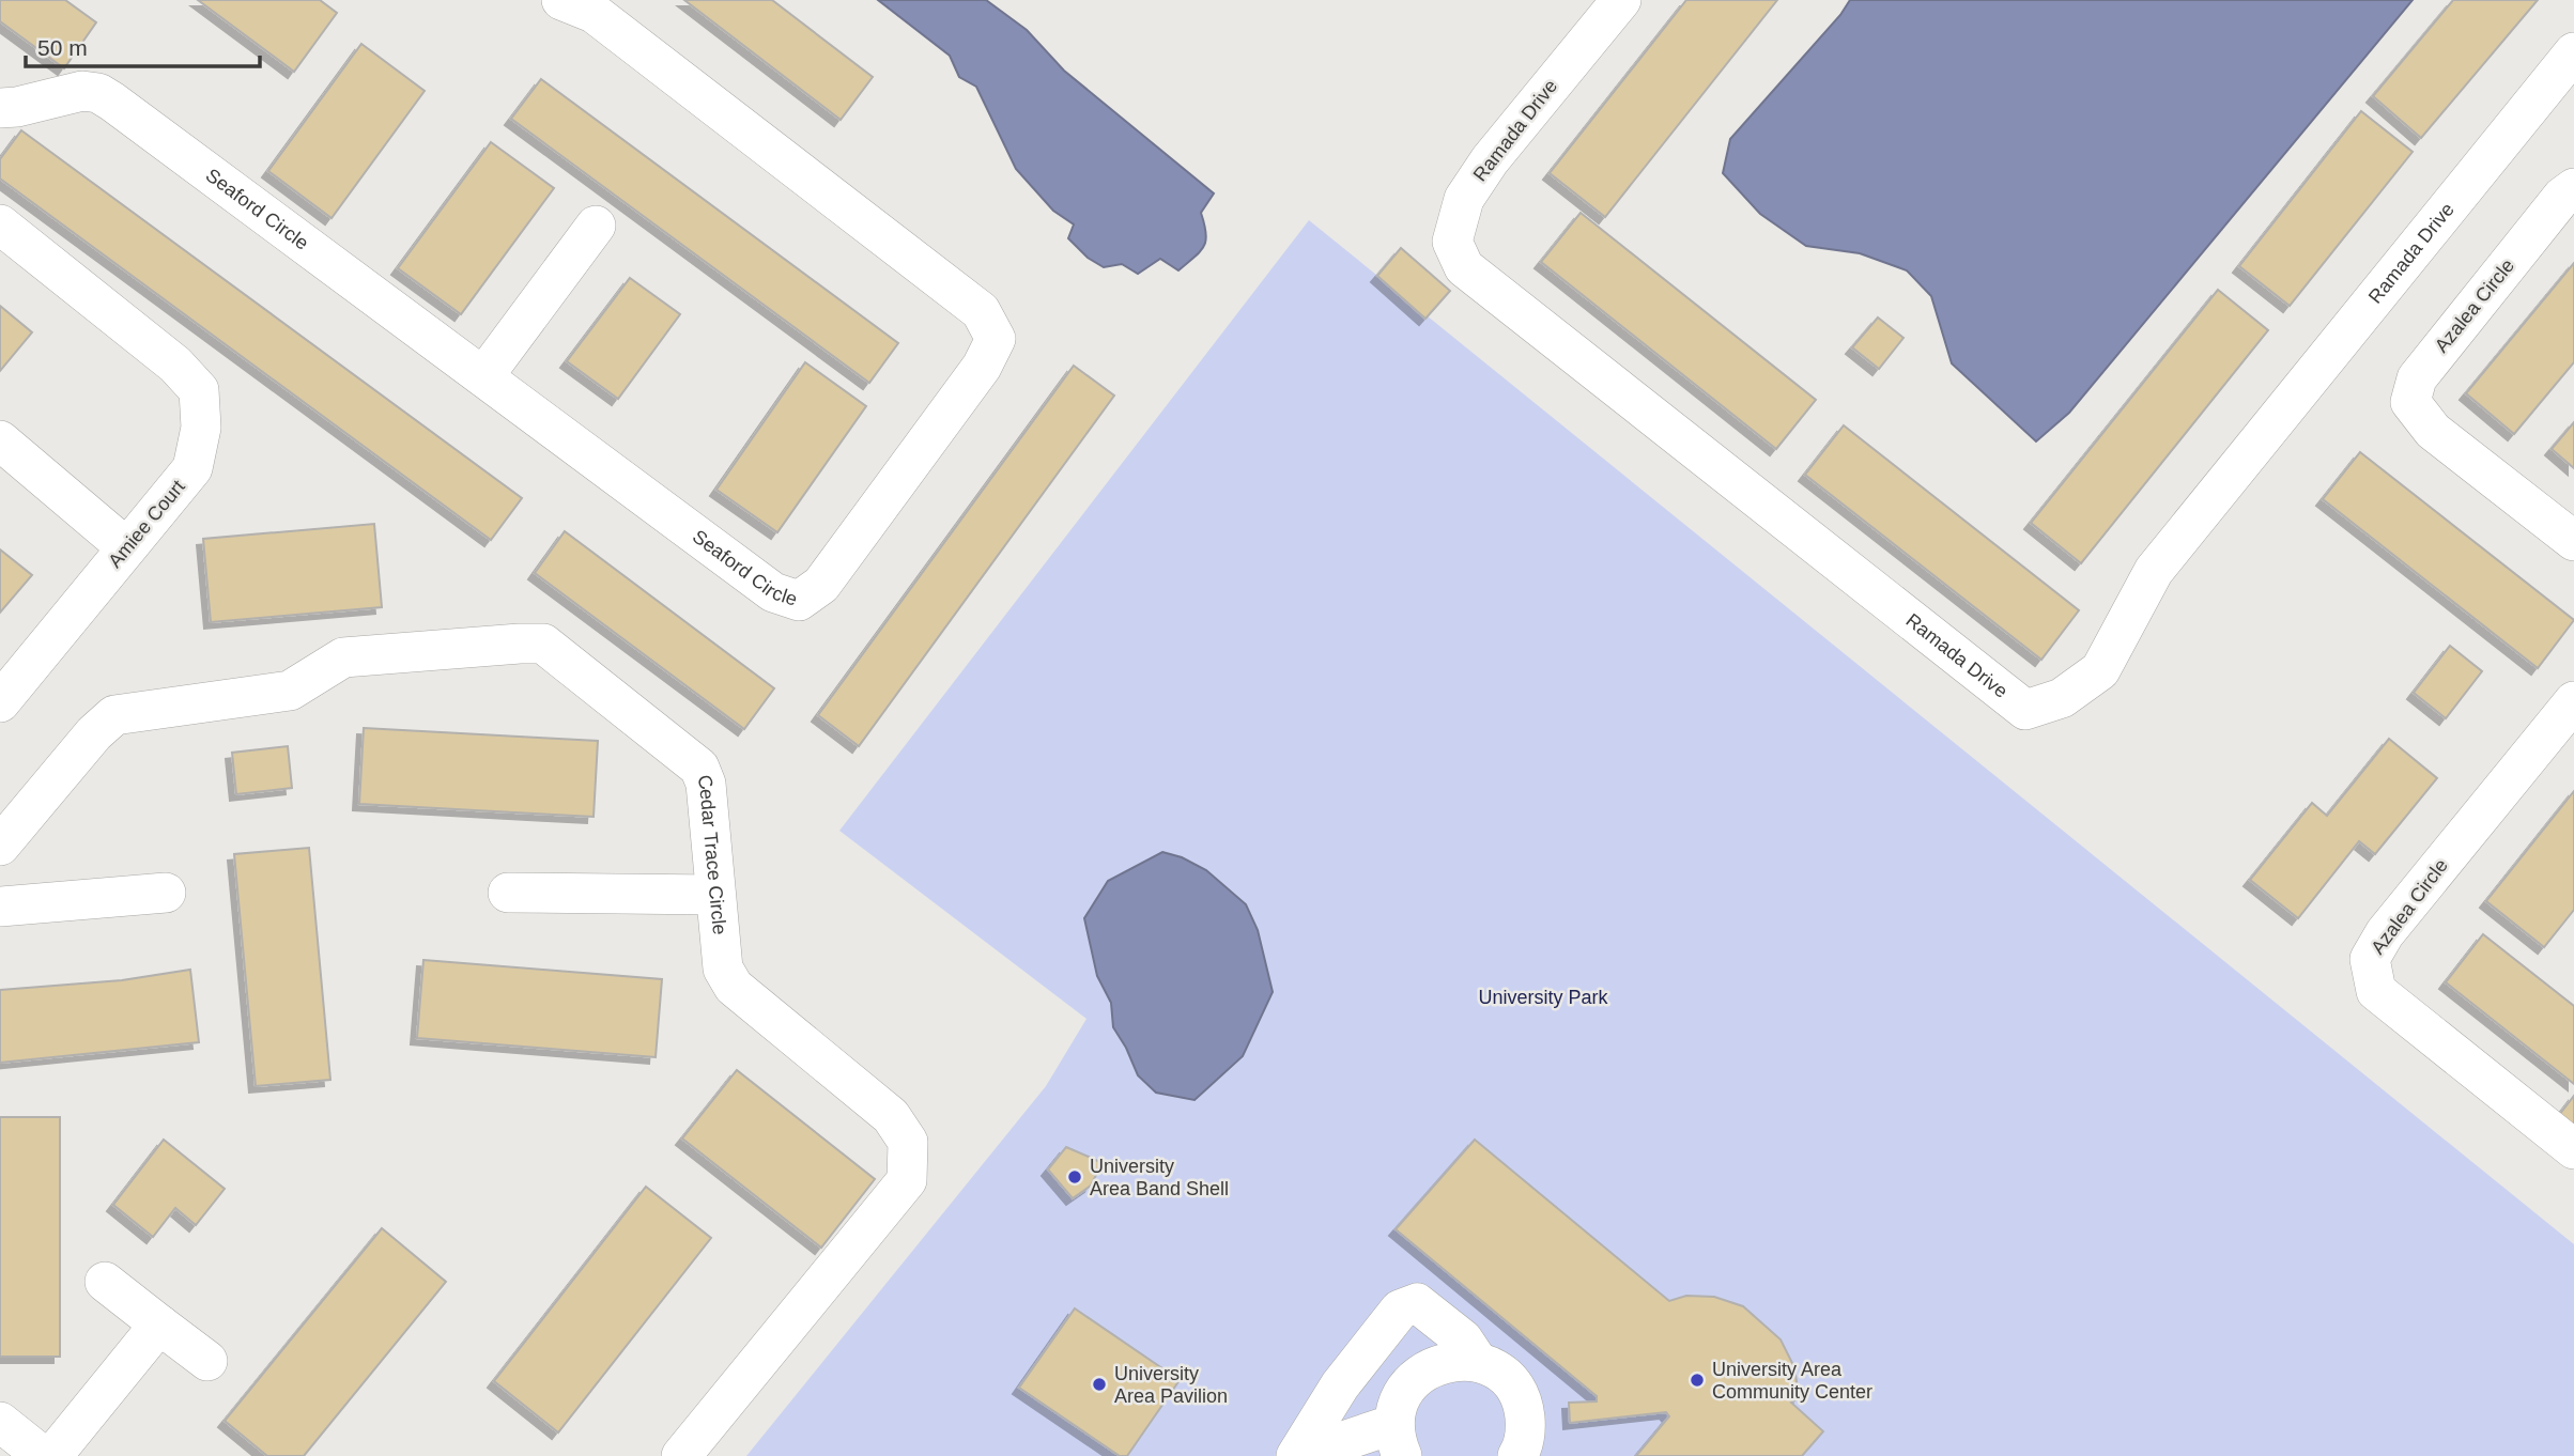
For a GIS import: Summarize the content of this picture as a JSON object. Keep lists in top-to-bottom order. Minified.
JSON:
{"streets":{"street":["Ramada Drive","Seaford Circle","Azalea Circle","Amiee Court","Cedar Trace Circle"]},"parks":["University Park"],"places":["University Area Band Shell","University Area Community Center","University Area Pavilion"],"scale_bar":"50 m"}
